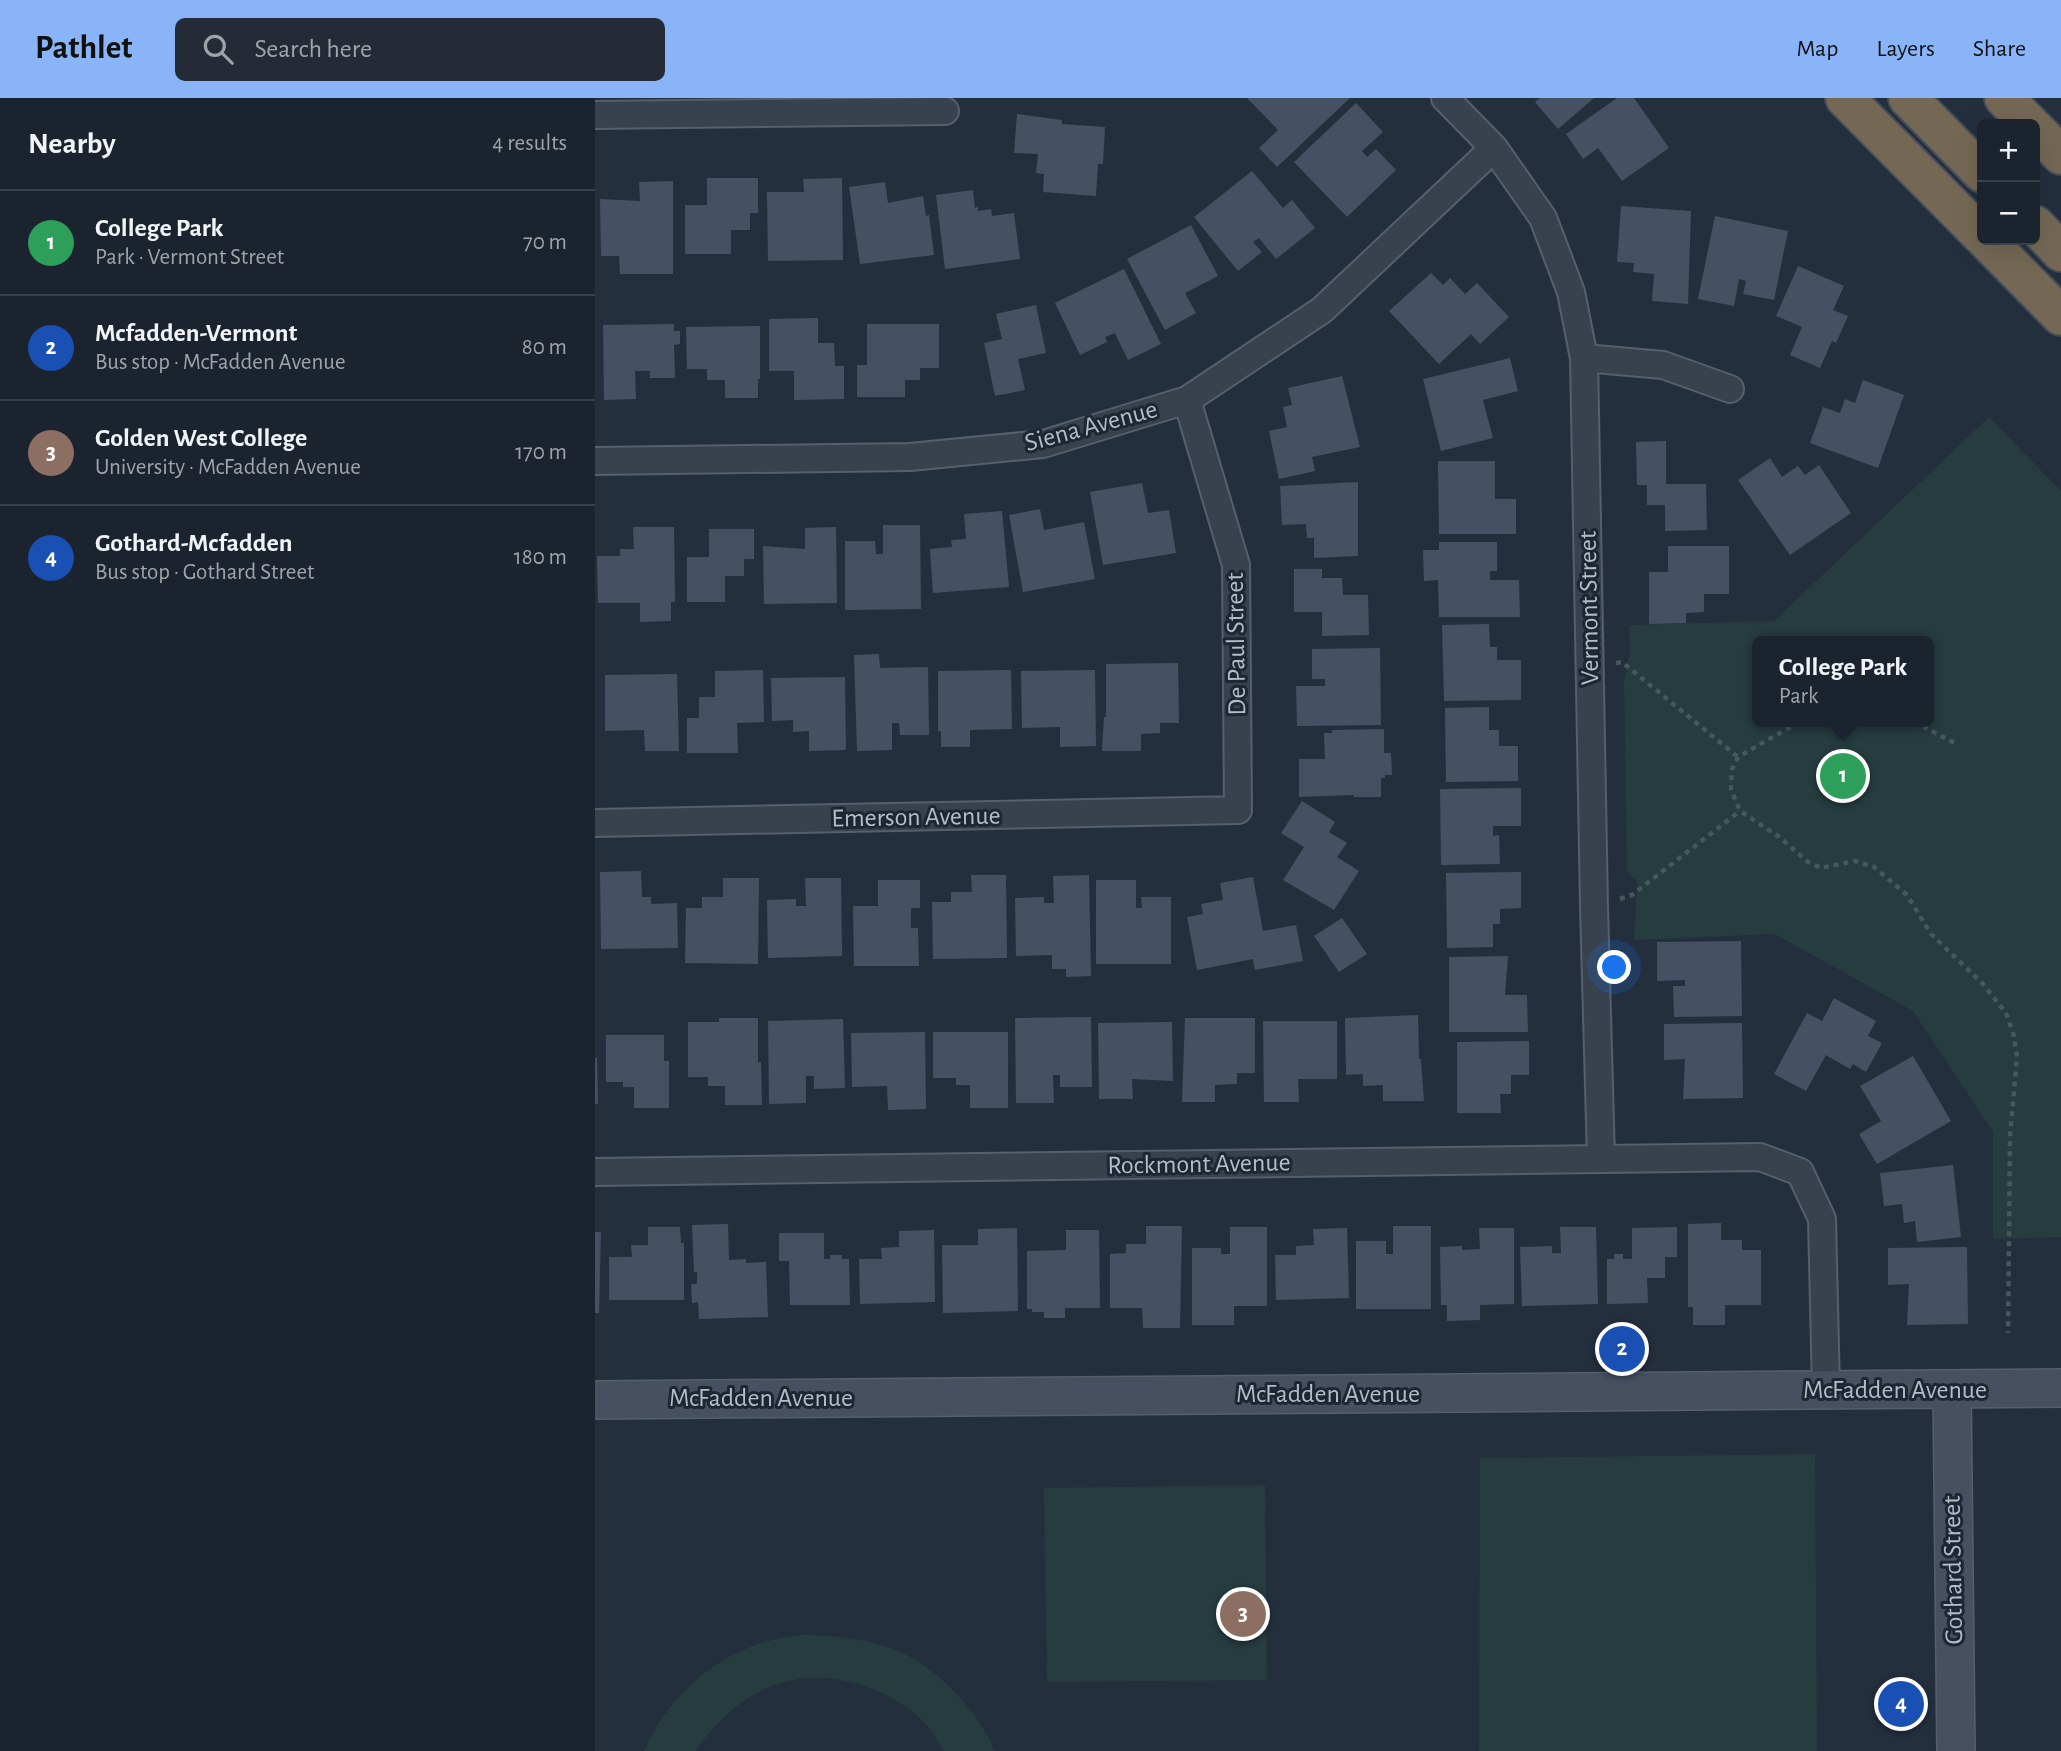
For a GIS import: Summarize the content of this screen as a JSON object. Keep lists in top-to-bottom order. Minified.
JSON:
{"streets":{"street":["Siena Avenue","Vermont Street","De Paul Street","Emerson Avenue","Rockmont Avenue","McFadden Avenue","Gothard Street"]},"crossings":[["Siena Avenue","Vermont Street"],["Siena Avenue","De Paul Street"],["Vermont Street","Rockmont Avenue"],["De Paul Street","Emerson Avenue"],["Rockmont Avenue","McFadden Avenue"],["McFadden Avenue","Gothard Street"]],"page":{"header":"Pathlet","search":"Search here","nav":["Map","Layers","Share"],"heading":["Nearby","4 results"],"map_buttons":["+","−"],"list":[{"mark":"1","name":"College Park","note":"Park · Vermont Street","value":"70 m"},{"mark":"2","name":"Mcfadden-Vermont","note":"Bus stop · McFadden Avenue","value":"80 m"},{"mark":"3","name":"Golden West College","note":"University · McFadden Avenue","value":"170 m"},{"mark":"4","name":"Gothard-Mcfadden","note":"Bus stop · Gothard Street","value":"180 m"}],"popup":["College Park","Park"],"pins":["1","2","3","4"]}}
